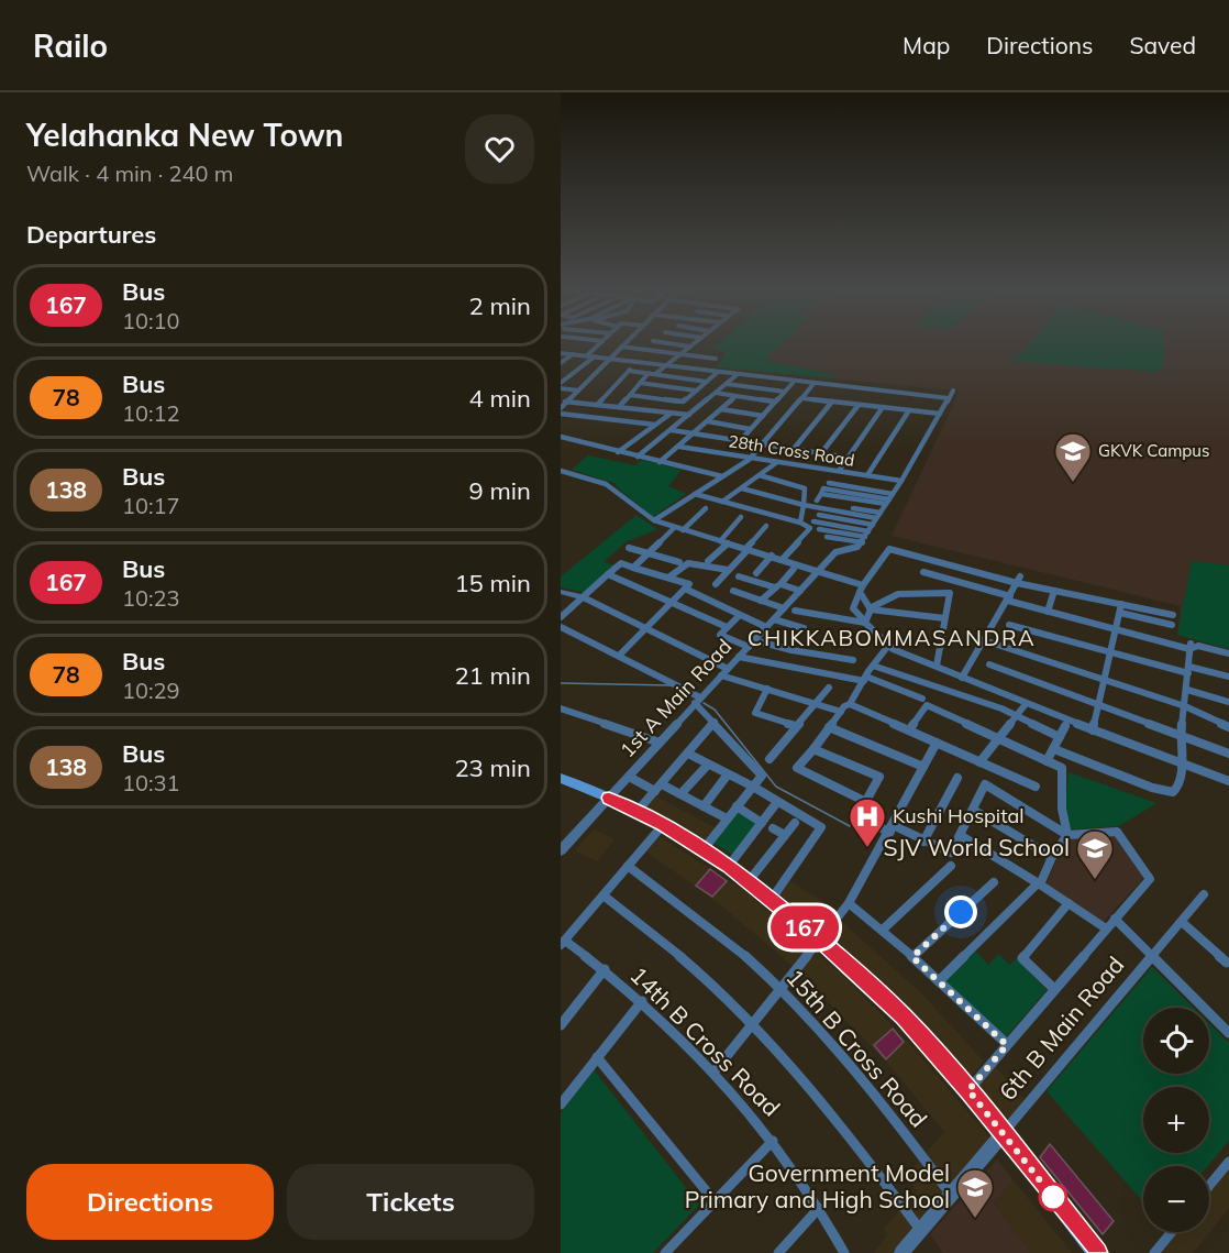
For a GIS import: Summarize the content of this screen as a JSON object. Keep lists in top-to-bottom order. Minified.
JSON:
{"streets":{"street":["28th Cross Road","1st A Main Road","6th B Main Road","14th B Cross Road","15th B Cross Road"]},"crossings":[["6th B Main Road","15th B Cross Road"]],"districts":["CHIKKABOMMASANDRA"],"places":{"school or university":["GKVK Campus","SJV World School","Government Model Primary and High School"],"hospital":["Kushi Hospital"]},"lines":["bus line 167"],"page":{"header":"Railo","nav":["Map","Directions","Saved"],"heading":[["Yelahanka New Town","Walk · 4 min · 240 m"],"Departures"],"on_map":"167","list":[{"mark":"167","name":"Bus","note":"10:10","value":"2 min"},{"mark":"78","name":"Bus","note":"10:12","value":"4 min"},{"mark":"138","name":"Bus","note":"10:17","value":"9 min"},{"mark":"167","name":"Bus","note":"10:23","value":"15 min"},{"mark":"78","name":"Bus","note":"10:29","value":"21 min"},{"mark":"138","name":"Bus","note":"10:31","value":"23 min"}],"map_buttons":["+","−"],"buttons":["Directions","Tickets"]}}
